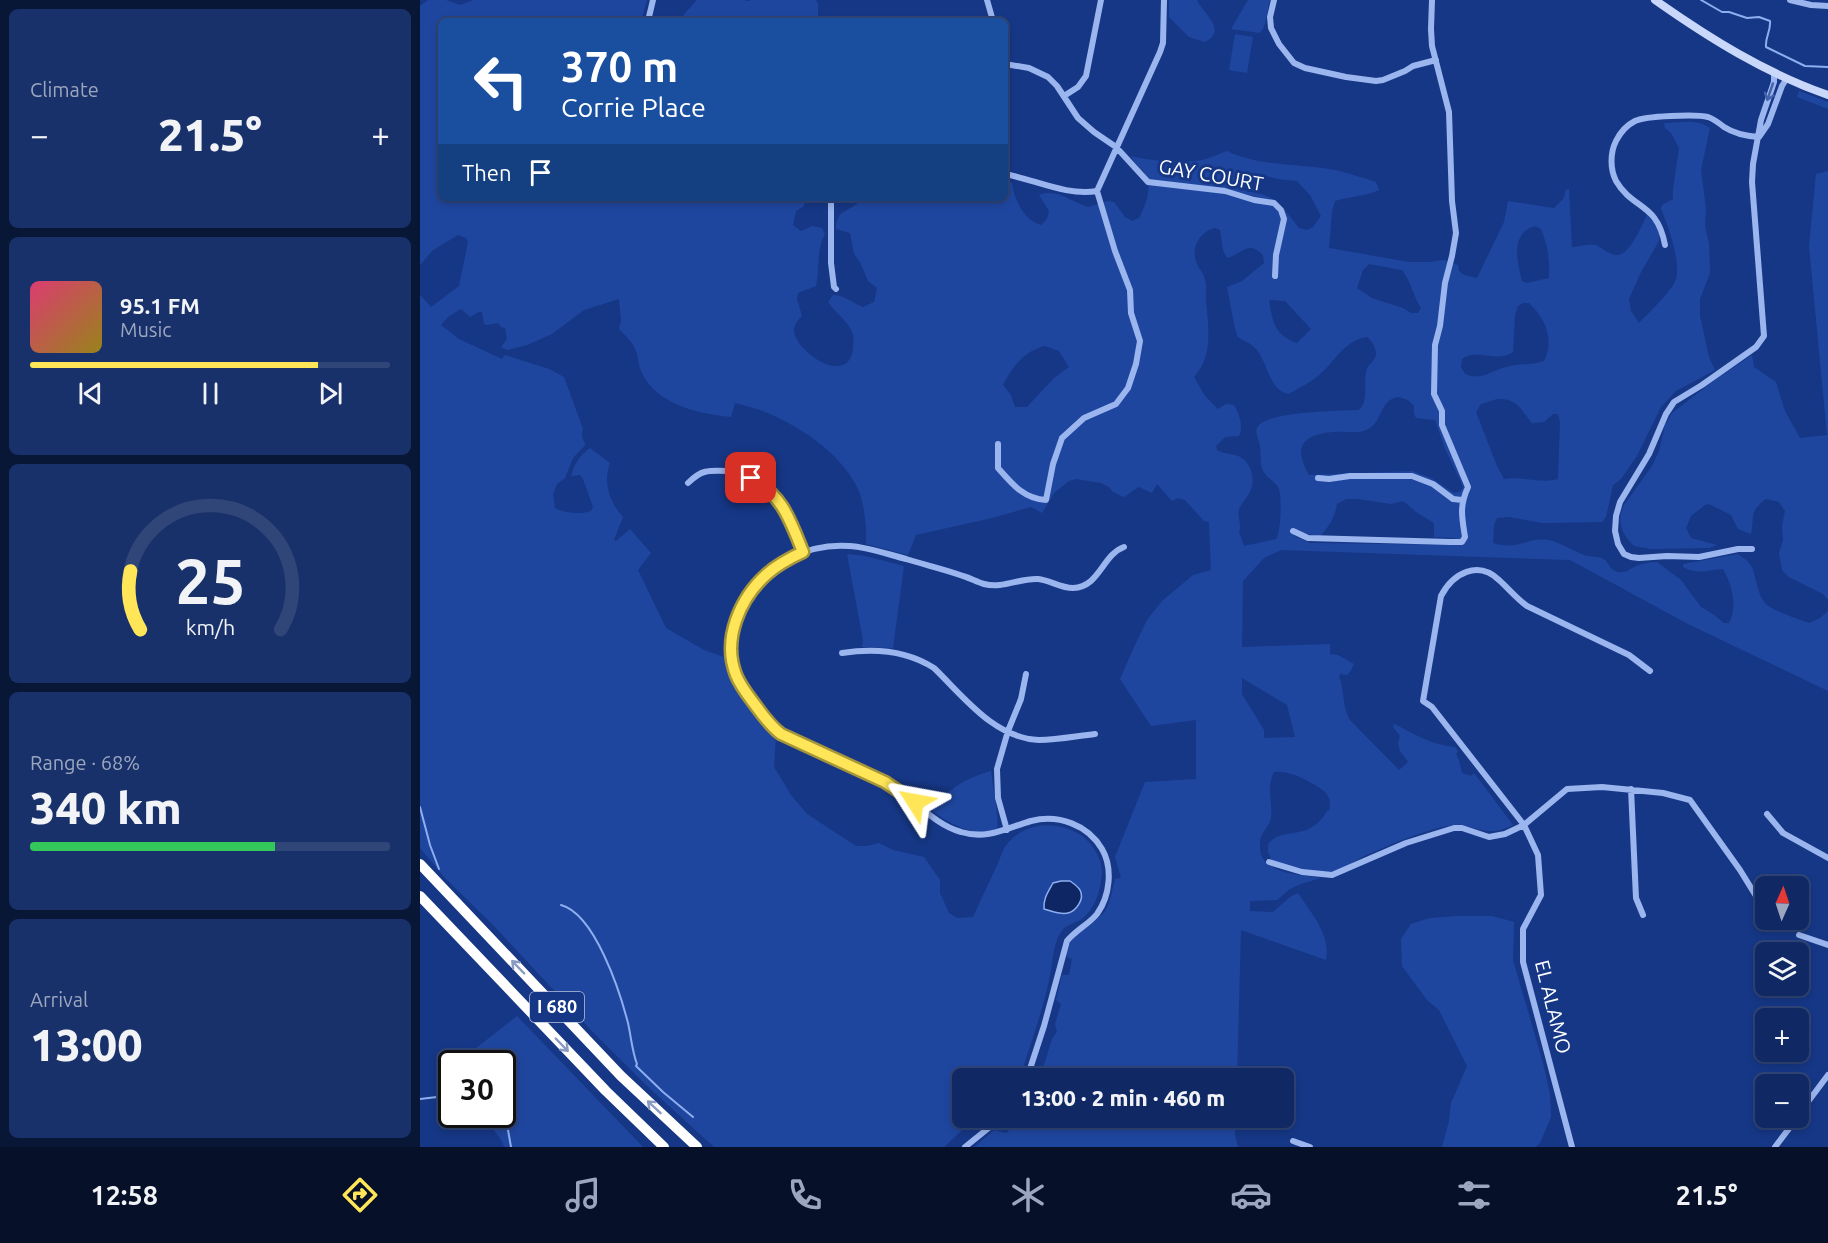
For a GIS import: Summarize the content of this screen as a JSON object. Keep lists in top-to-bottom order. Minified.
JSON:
{"streets":{"highway":["I 680"],"street":["GAY COURT","EL ALAMO"]},"north":"top","page":{"tile":["Climate",["Range · 68%","340 km"],["Arrival","13:00"]],"turn":["370 m","Corrie Place"],"heat":["−","21.5°","+"],"then":"Then","song":["95.1 FM","Music"],"map_buttons":["+","−"],"limit":"30","trip":"13:00 · 2 min · 460 m","tabs":["12:58","21.5°"],"gauge":["25","km/h"]}}
